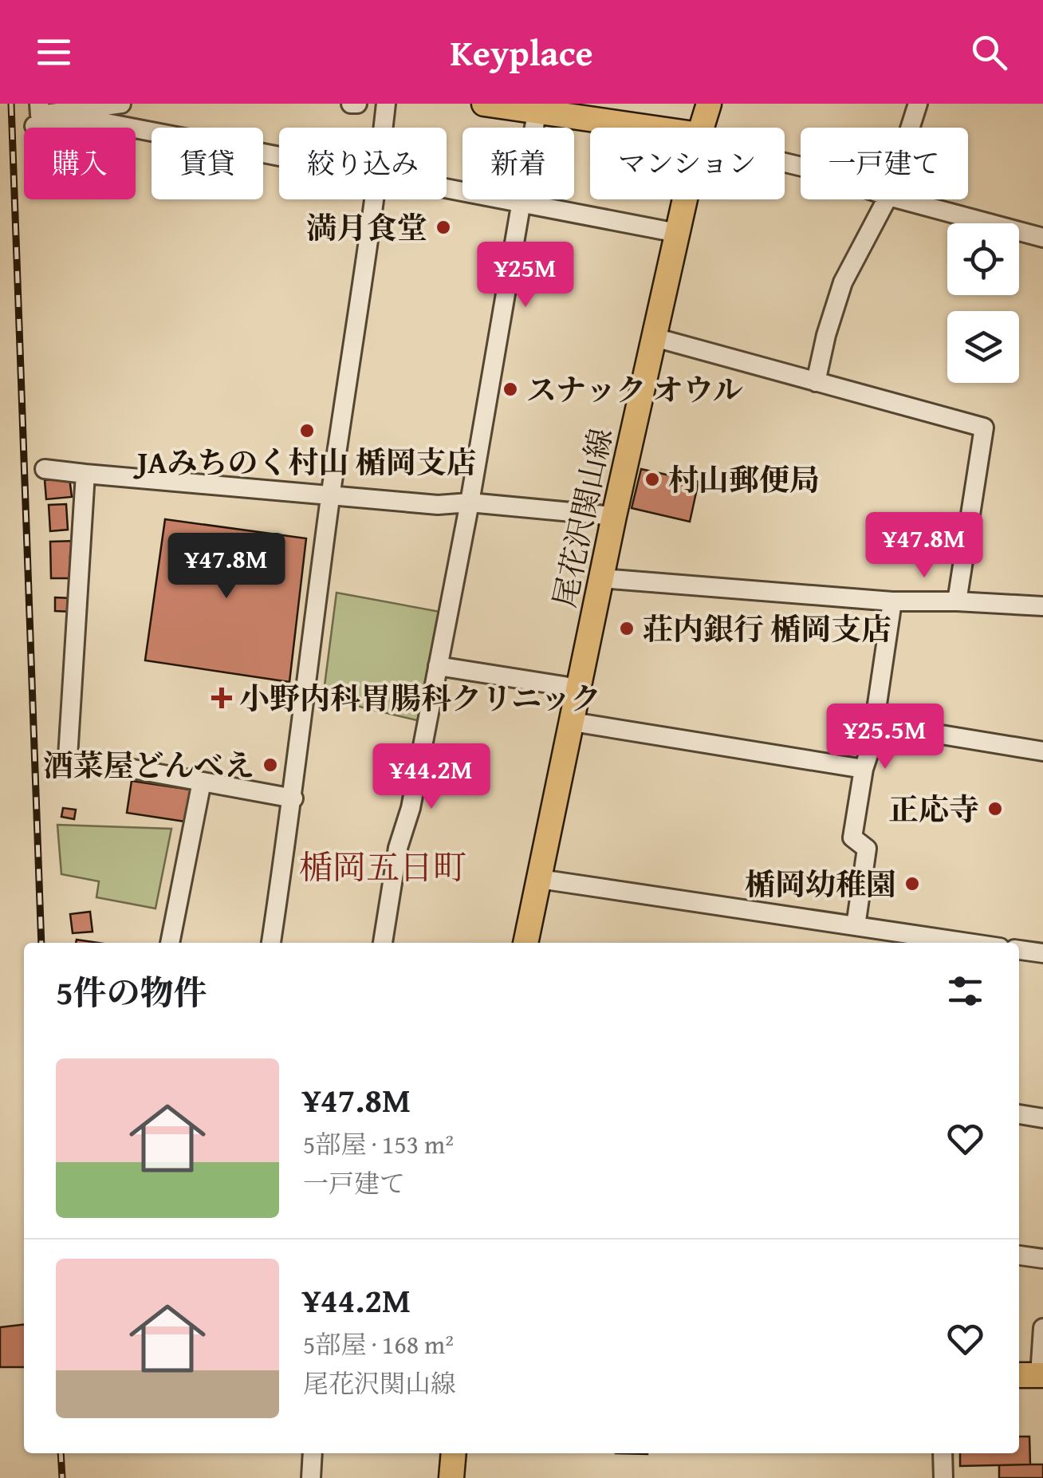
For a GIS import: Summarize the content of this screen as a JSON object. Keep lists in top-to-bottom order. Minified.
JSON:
{"streets":{"main road":["尾花沢関山線"]},"districts":["楯岡五日町"],"places":{"other":["満月食堂","スナック オウル","JAみちのく村山 楯岡支店","村山郵便局","荘内銀行 楯岡支店","酒菜屋どんべえ","正応寺","楯岡幼稚園"],"health":["小野内科胃腸科クリニック"]},"page":{"header":"Keyplace","chip":["購入","賃貸","絞り込み","新着","マンション","一戸建て"],"price":["¥25M","¥47.8M","¥47.8M","¥25.5M","¥44.2M"],"heading":"5件の物件","list":[{"name":"¥47.8M","note":"5部屋 · 153 m² · 一戸建て"},{"name":"¥44.2M","note":"5部屋 · 168 m² · 尾花沢関山線"}]}}
